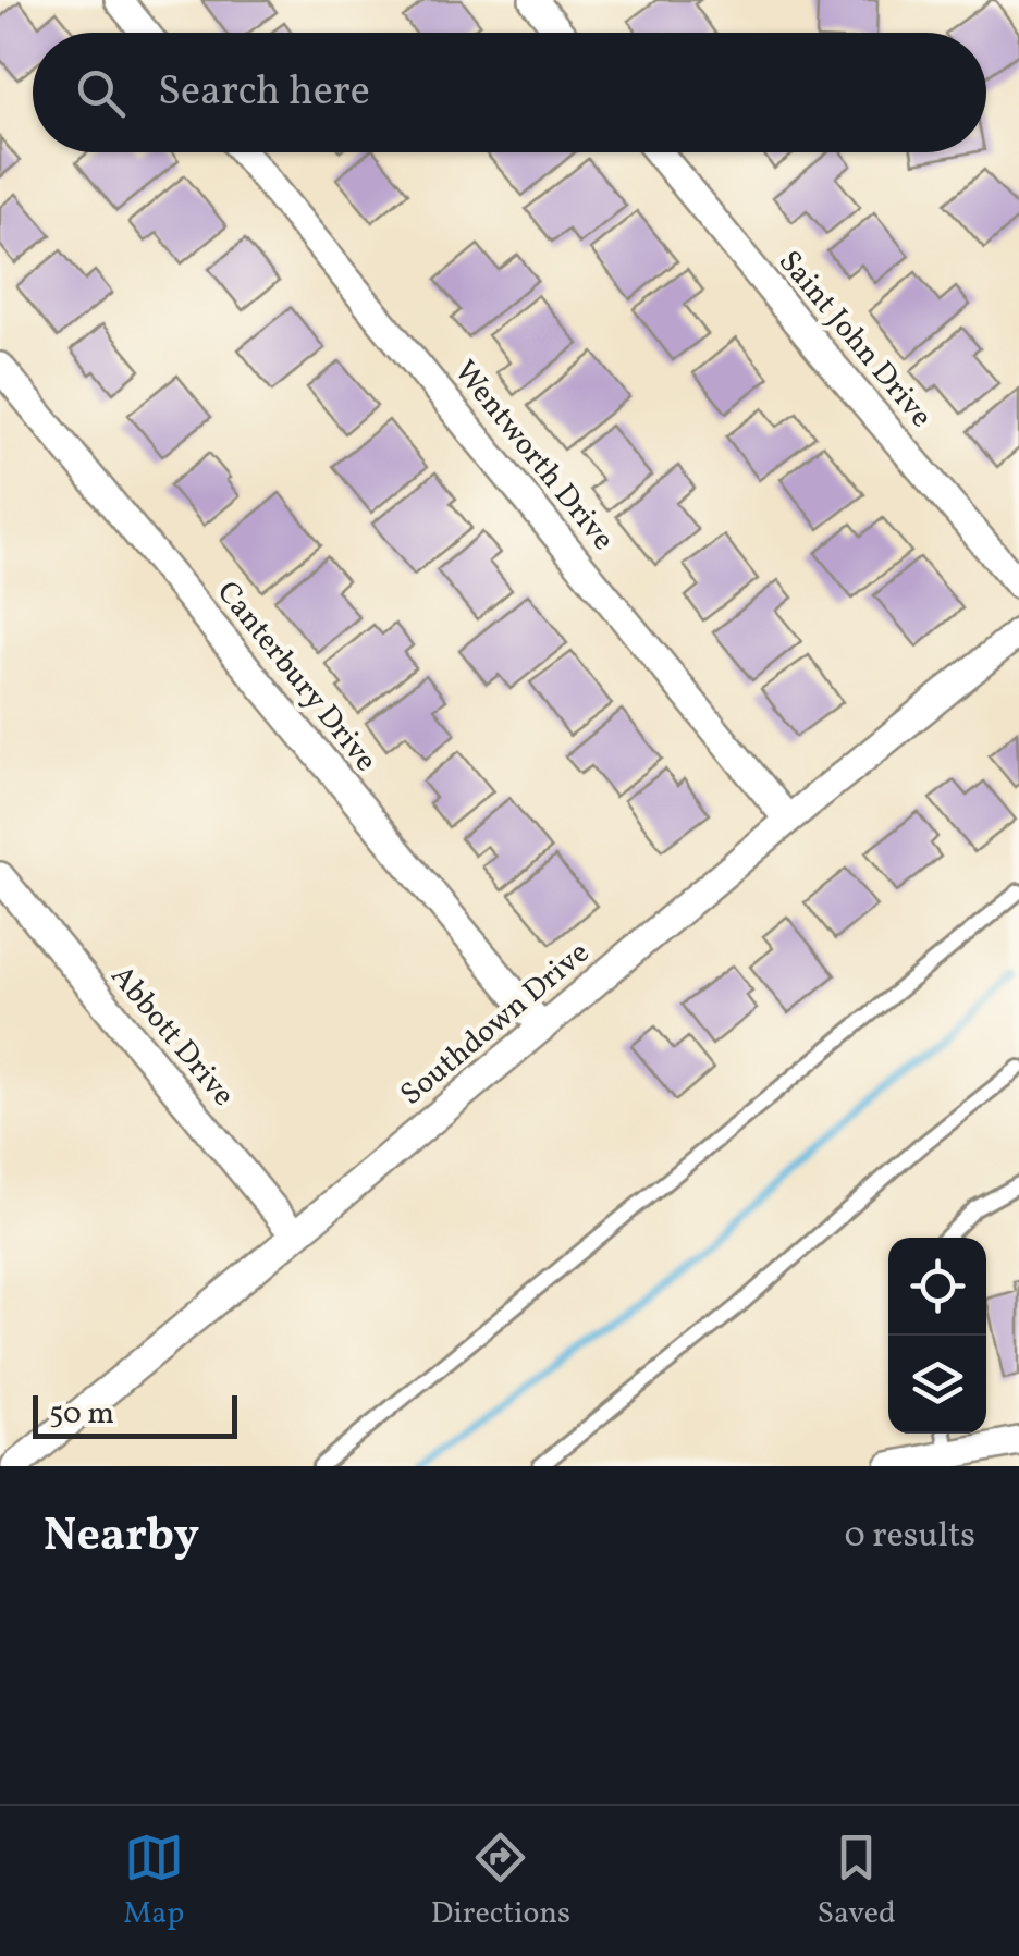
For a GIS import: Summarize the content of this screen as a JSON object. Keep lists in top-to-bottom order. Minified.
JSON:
{"streets":{"street":["Saint John Drive","Wentworth Drive","Canterbury Drive","Southdown Drive","Abbott Drive"]},"crossings":[["Wentworth Drive","Southdown Drive"],["Canterbury Drive","Southdown Drive"],["Southdown Drive","Abbott Drive"]],"scale_bar":"50 m","page":{"search":"Search here","scale":"50 m","heading":["Nearby","0 results"],"nav":["Map","Directions","Saved"]}}
